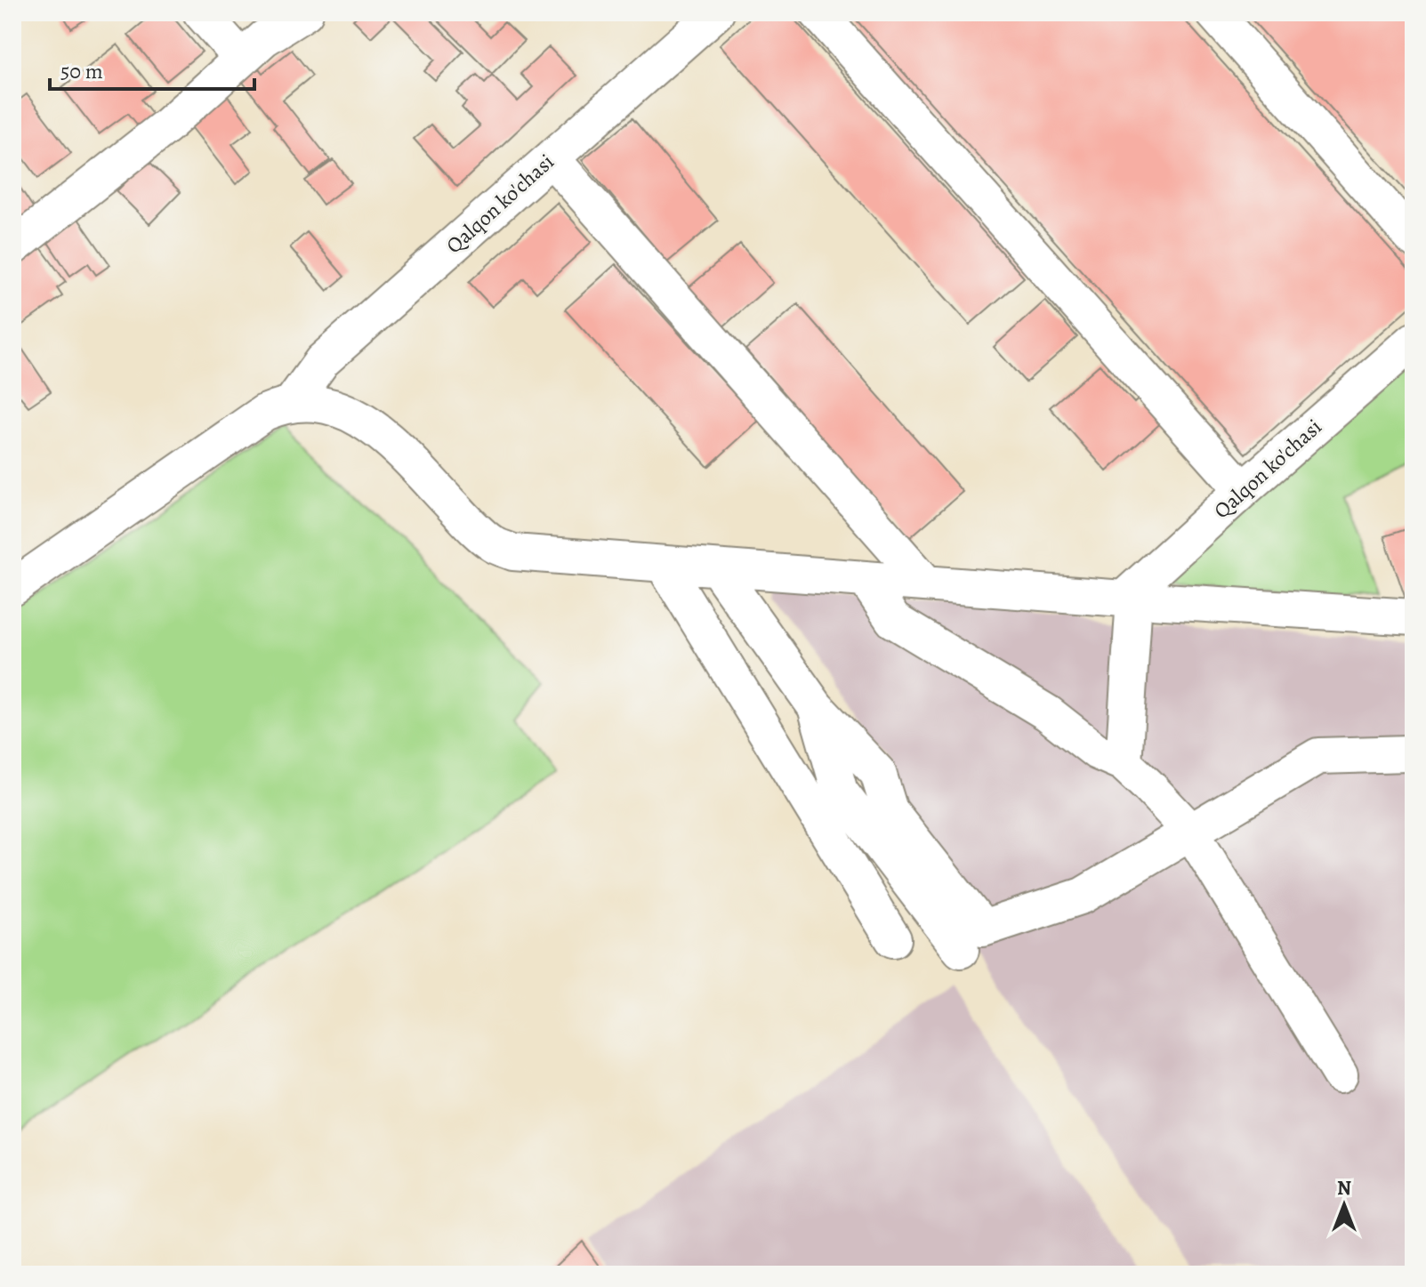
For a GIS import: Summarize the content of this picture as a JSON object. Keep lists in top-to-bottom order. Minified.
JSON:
{"streets":{"street":["Qalqon ko'chasi"]},"scale_bar":"50 m","north":"top"}
